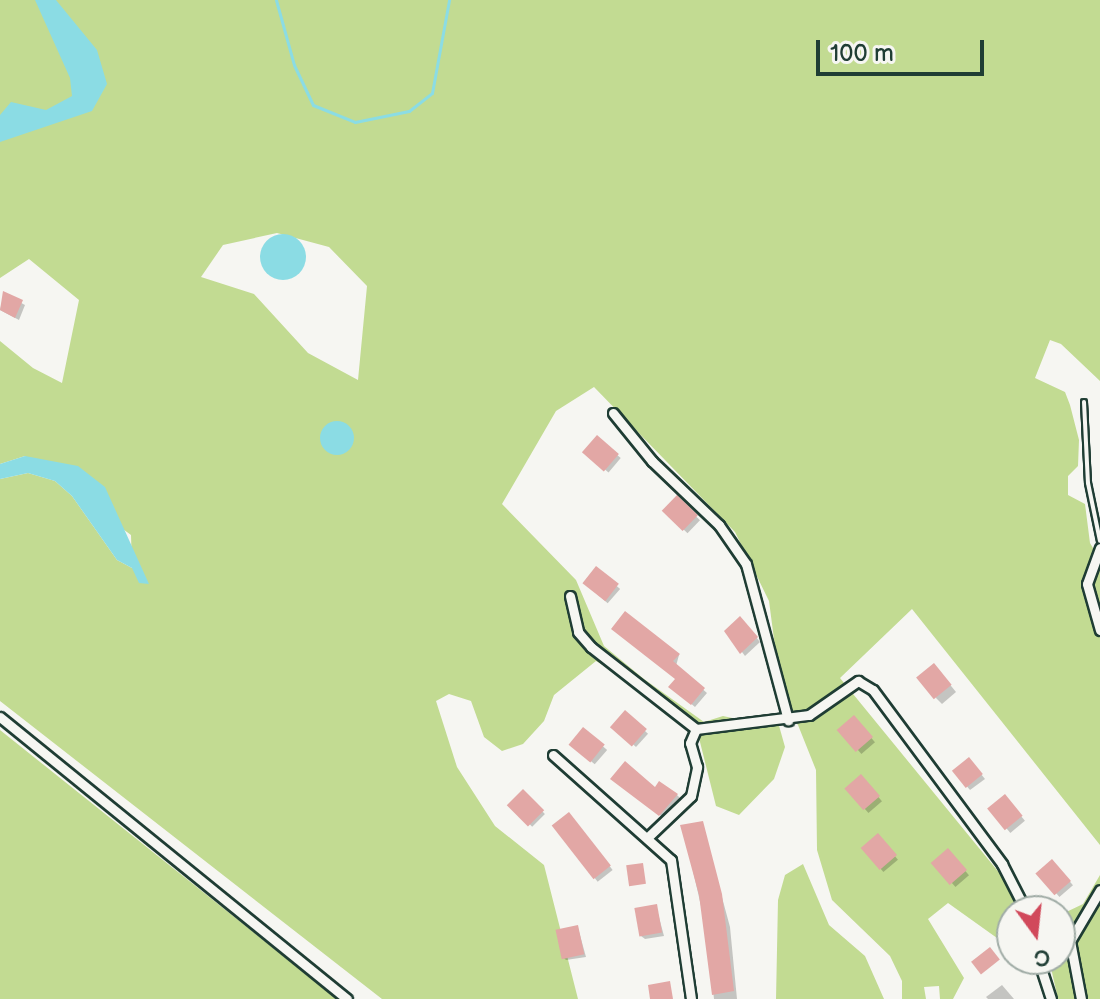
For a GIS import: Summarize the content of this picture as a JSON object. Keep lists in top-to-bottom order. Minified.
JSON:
{"scale_bar":"100 m","north":"bottom"}
